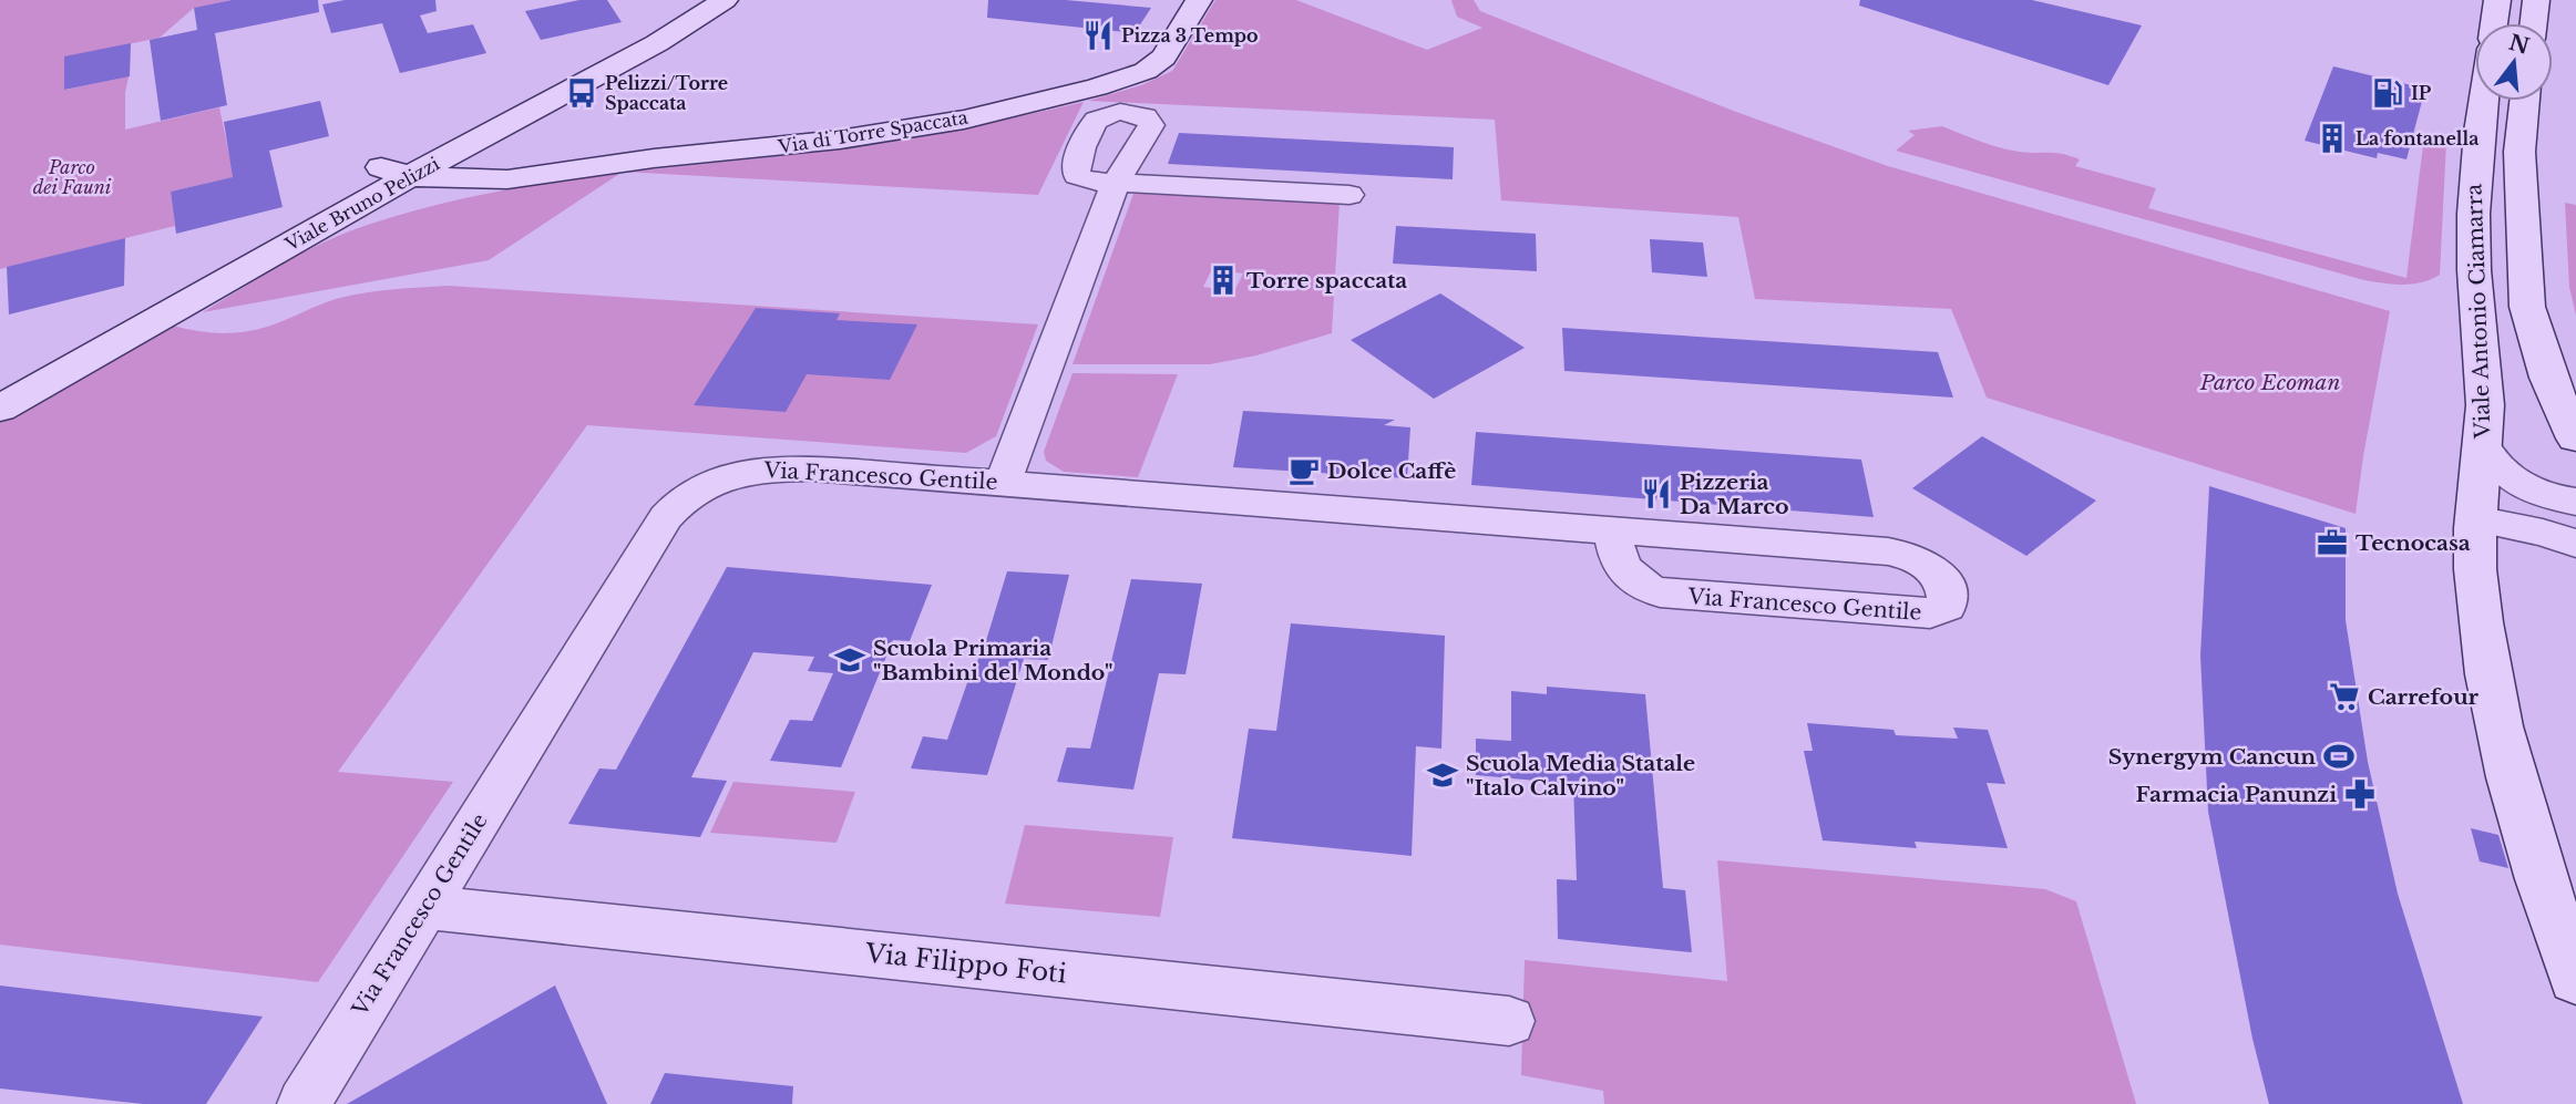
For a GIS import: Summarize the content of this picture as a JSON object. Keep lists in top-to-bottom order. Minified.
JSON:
{"streets":{"street":["Via di Torre Spaccata","Viale Bruno Pelizzi","Viale Antonio Ciamarra","Via Francesco Gentile","Via Filippo Foti"]},"crossings":[["Via di Torre Spaccata","Viale Bruno Pelizzi"],["Via Francesco Gentile","Via Filippo Foti"]],"parks":["Parco dei Fauni","Parco Ecoman"],"places":{"restaurant":["Pizza 3 Tempo","Pizzeria Da Marco"],"bus stop":["Pelizzi/Torre Spaccata"],"fuel station":["IP"],"building":["La fontanella","Torre spaccata"],"cafe":["Dolce Caffè"],"office":["Tecnocasa"],"school or university":["Scuola Primaria \"Bambini del Mondo\"","Scuola Media Statale \"Italo Calvino\""],"supermarket":["Carrefour"],"sports":["Synergym Cancun"],"pharmacy":["Farmacia Panunzi"]},"north":"top"}
